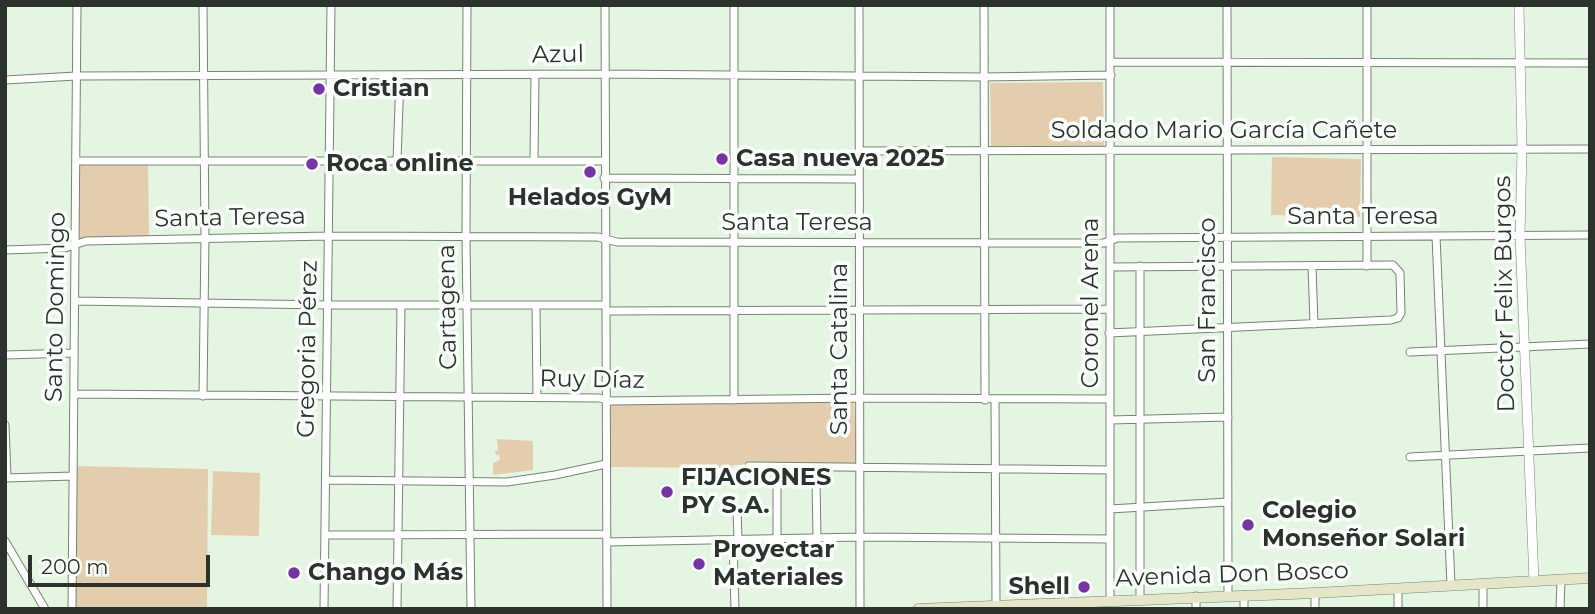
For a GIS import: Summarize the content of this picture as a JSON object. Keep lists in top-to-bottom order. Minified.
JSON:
{"streets":{"main road":["Avenida Don Bosco"],"street":["Azul","Soldado Mario García Cañete","Santa Teresa","Doctor Felix Burgos","San Francisco","Coronel Arena","Santo Domingo","Cartagena","Gregoria Pérez","Santa Catalina","Ruy Díaz"]},"crossings":[["Azul","Coronel Arena"],["Azul","Santo Domingo"],["Azul","Cartagena"],["Azul","Gregoria Pérez"],["Azul","Santa Catalina"],["Soldado Mario García Cañete","Doctor Felix Burgos"],["Soldado Mario García Cañete","San Francisco"],["Soldado Mario García Cañete","Coronel Arena"],["Soldado Mario García Cañete","Santa Catalina"],["Santa Teresa","Doctor Felix Burgos"],["Santa Teresa","San Francisco"],["Santa Teresa","Coronel Arena"],["Santa Teresa","Santo Domingo"],["Santa Teresa","Cartagena"],["Santa Teresa","Gregoria Pérez"],["Santa Teresa","Santa Catalina"],["Doctor Felix Burgos","Avenida Don Bosco"],["San Francisco","Avenida Don Bosco"],["Coronel Arena","Ruy Díaz"],["Coronel Arena","Avenida Don Bosco"],["Santo Domingo","Ruy Díaz"],["Cartagena","Ruy Díaz"],["Gregoria Pérez","Ruy Díaz"],["Santa Catalina","Ruy Díaz"]],"places":["Cristian","Casa nueva 2025","Roca online","Helados GyM","FIJACIONES PY S.A.","Colegio Monseñor Solari","Proyectar Materiales","Chango Más","Shell"],"scale_bar":"200 m"}
